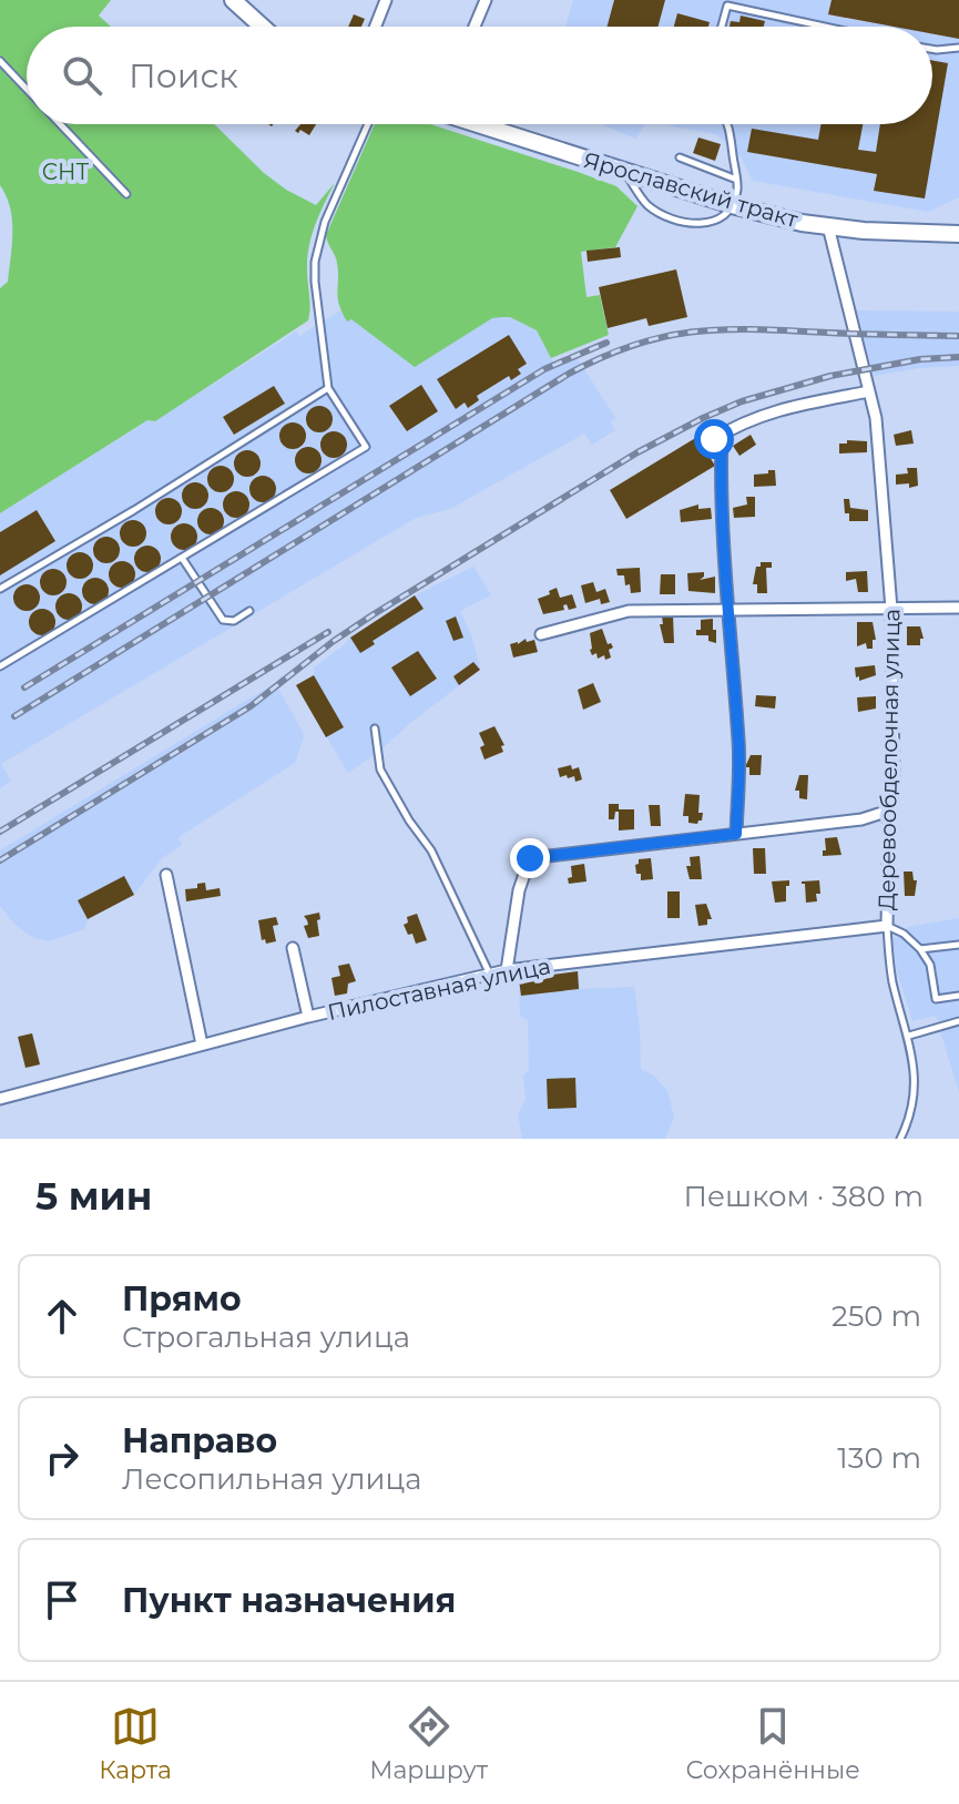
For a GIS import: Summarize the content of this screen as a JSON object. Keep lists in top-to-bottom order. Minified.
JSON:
{"streets":{"street":["Ярославский тракт","Деревообделочная улица","Пилоставная улица"]},"crossings":[["Ярославский тракт","Деревообделочная улица"],["Деревообделочная улица","Пилоставная улица"]],"parks":["СНТ"],"page":{"search":"Поиск","heading":["5 мин","Пешком · 380 m"],"list":[["Прямо","Строгальная улица","250 m"],["Направо","Лесопильная улица","130 m"],"Пункт назначения"],"nav":["Карта","Маршрут","Сохранённые"]}}
